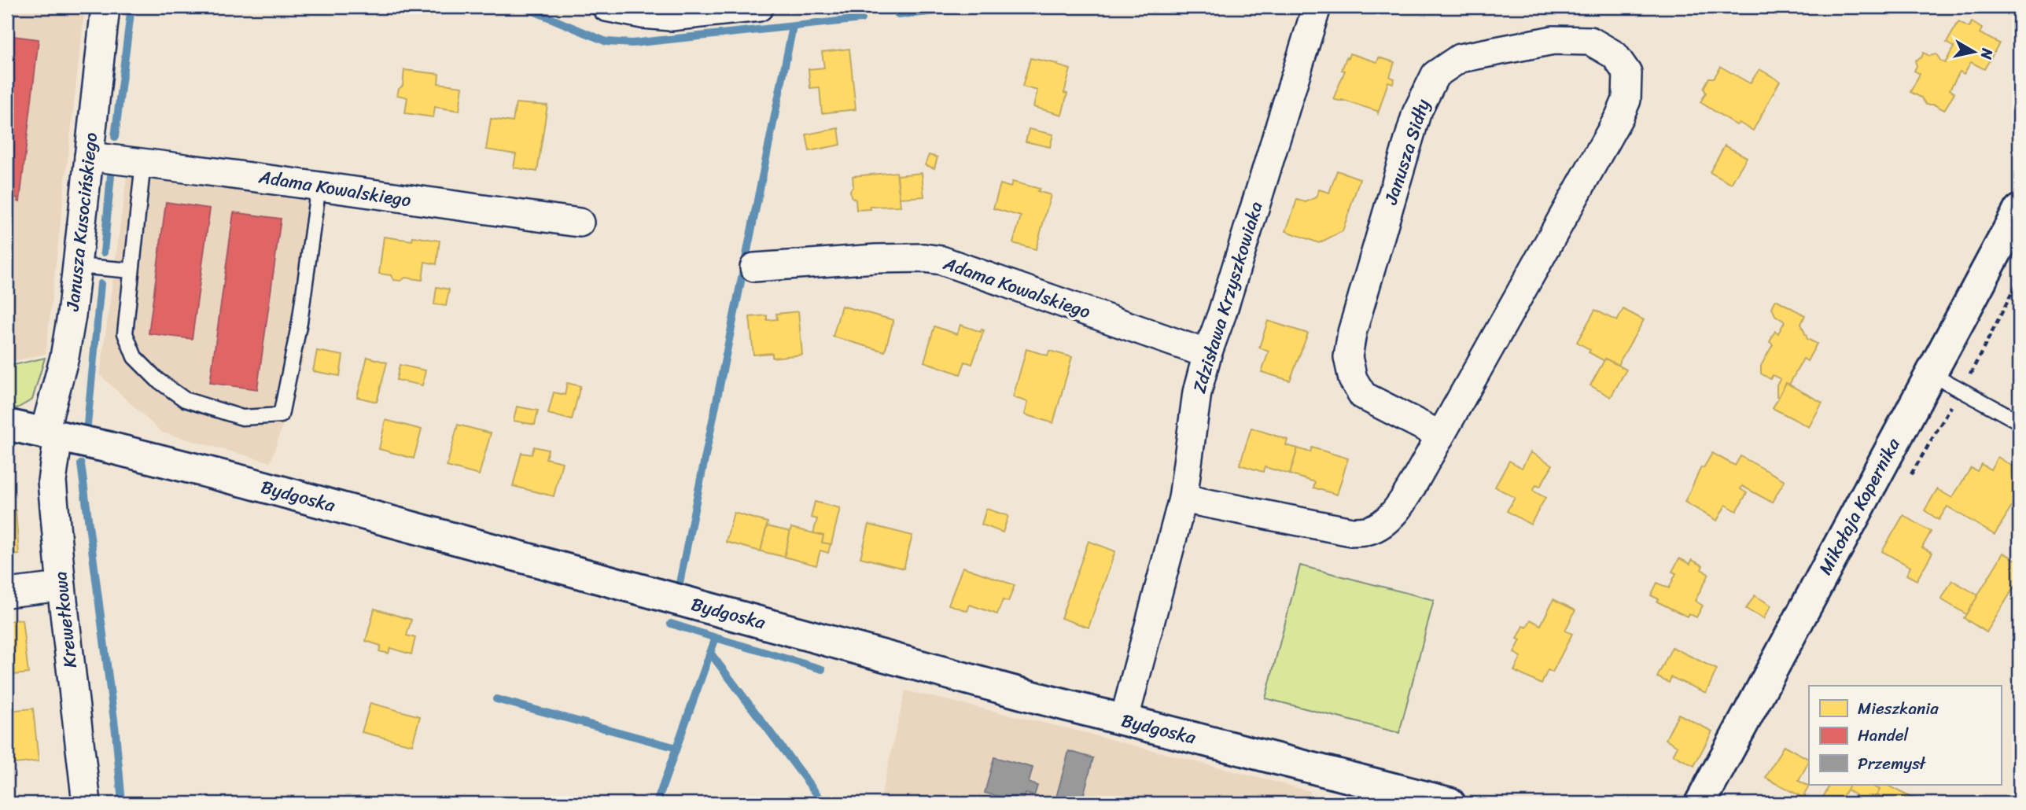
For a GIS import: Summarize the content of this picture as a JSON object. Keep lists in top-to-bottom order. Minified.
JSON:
{"streets":{"street":["Janusza Sidły","Adama Kowalskiego","Janusza Kusocińskiego","Zdzisława Krzyszkowiaka","Bydgoska","Mikołaja Kopernika","Krewetkowa"]},"crossings":[["Janusza Sidły","Zdzisława Krzyszkowiaka"],["Adama Kowalskiego","Janusza Kusocińskiego"],["Adama Kowalskiego","Zdzisława Krzyszkowiaka"],["Janusza Kusocińskiego","Bydgoska"],["Janusza Kusocińskiego","Krewetkowa"],["Zdzisława Krzyszkowiaka","Bydgoska"],["Bydgoska","Krewetkowa"]],"legend":["Mieszkania","Handel","Przemysł"],"north":"right"}
